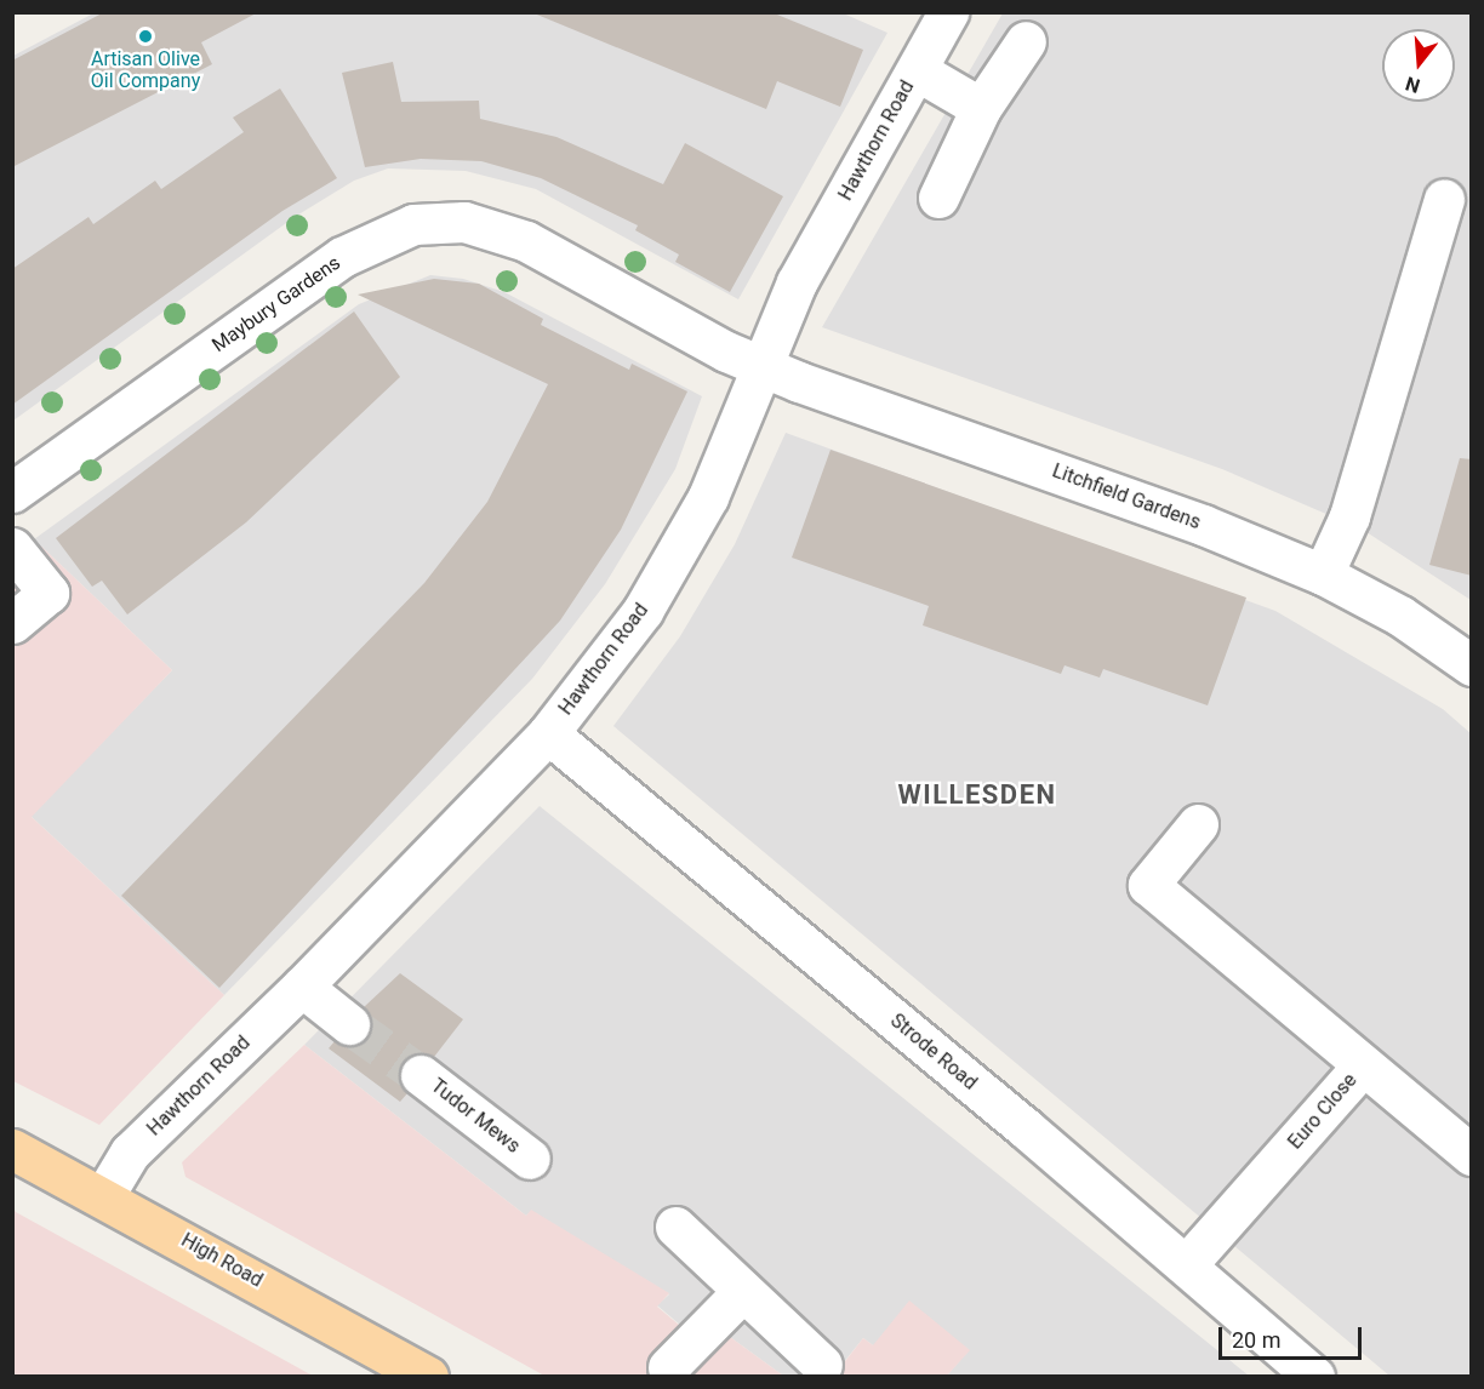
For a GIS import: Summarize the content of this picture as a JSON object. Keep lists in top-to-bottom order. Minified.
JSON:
{"streets":{"main road":["High Road"],"street":["Hawthorn Road","Maybury Gardens","Litchfield Gardens","Strode Road","Euro Close","Tudor Mews"]},"crossings":[["Hawthorn Road","Maybury Gardens"],["Hawthorn Road","Litchfield Gardens"],["Hawthorn Road","Strode Road"],["Hawthorn Road","High Road"],["Maybury Gardens","Litchfield Gardens"],["Strode Road","Euro Close"]],"districts":["WILLESDEN"],"places":["Artisan Olive Oil Company"],"scale_bar":"20 m","north":"bottom"}
